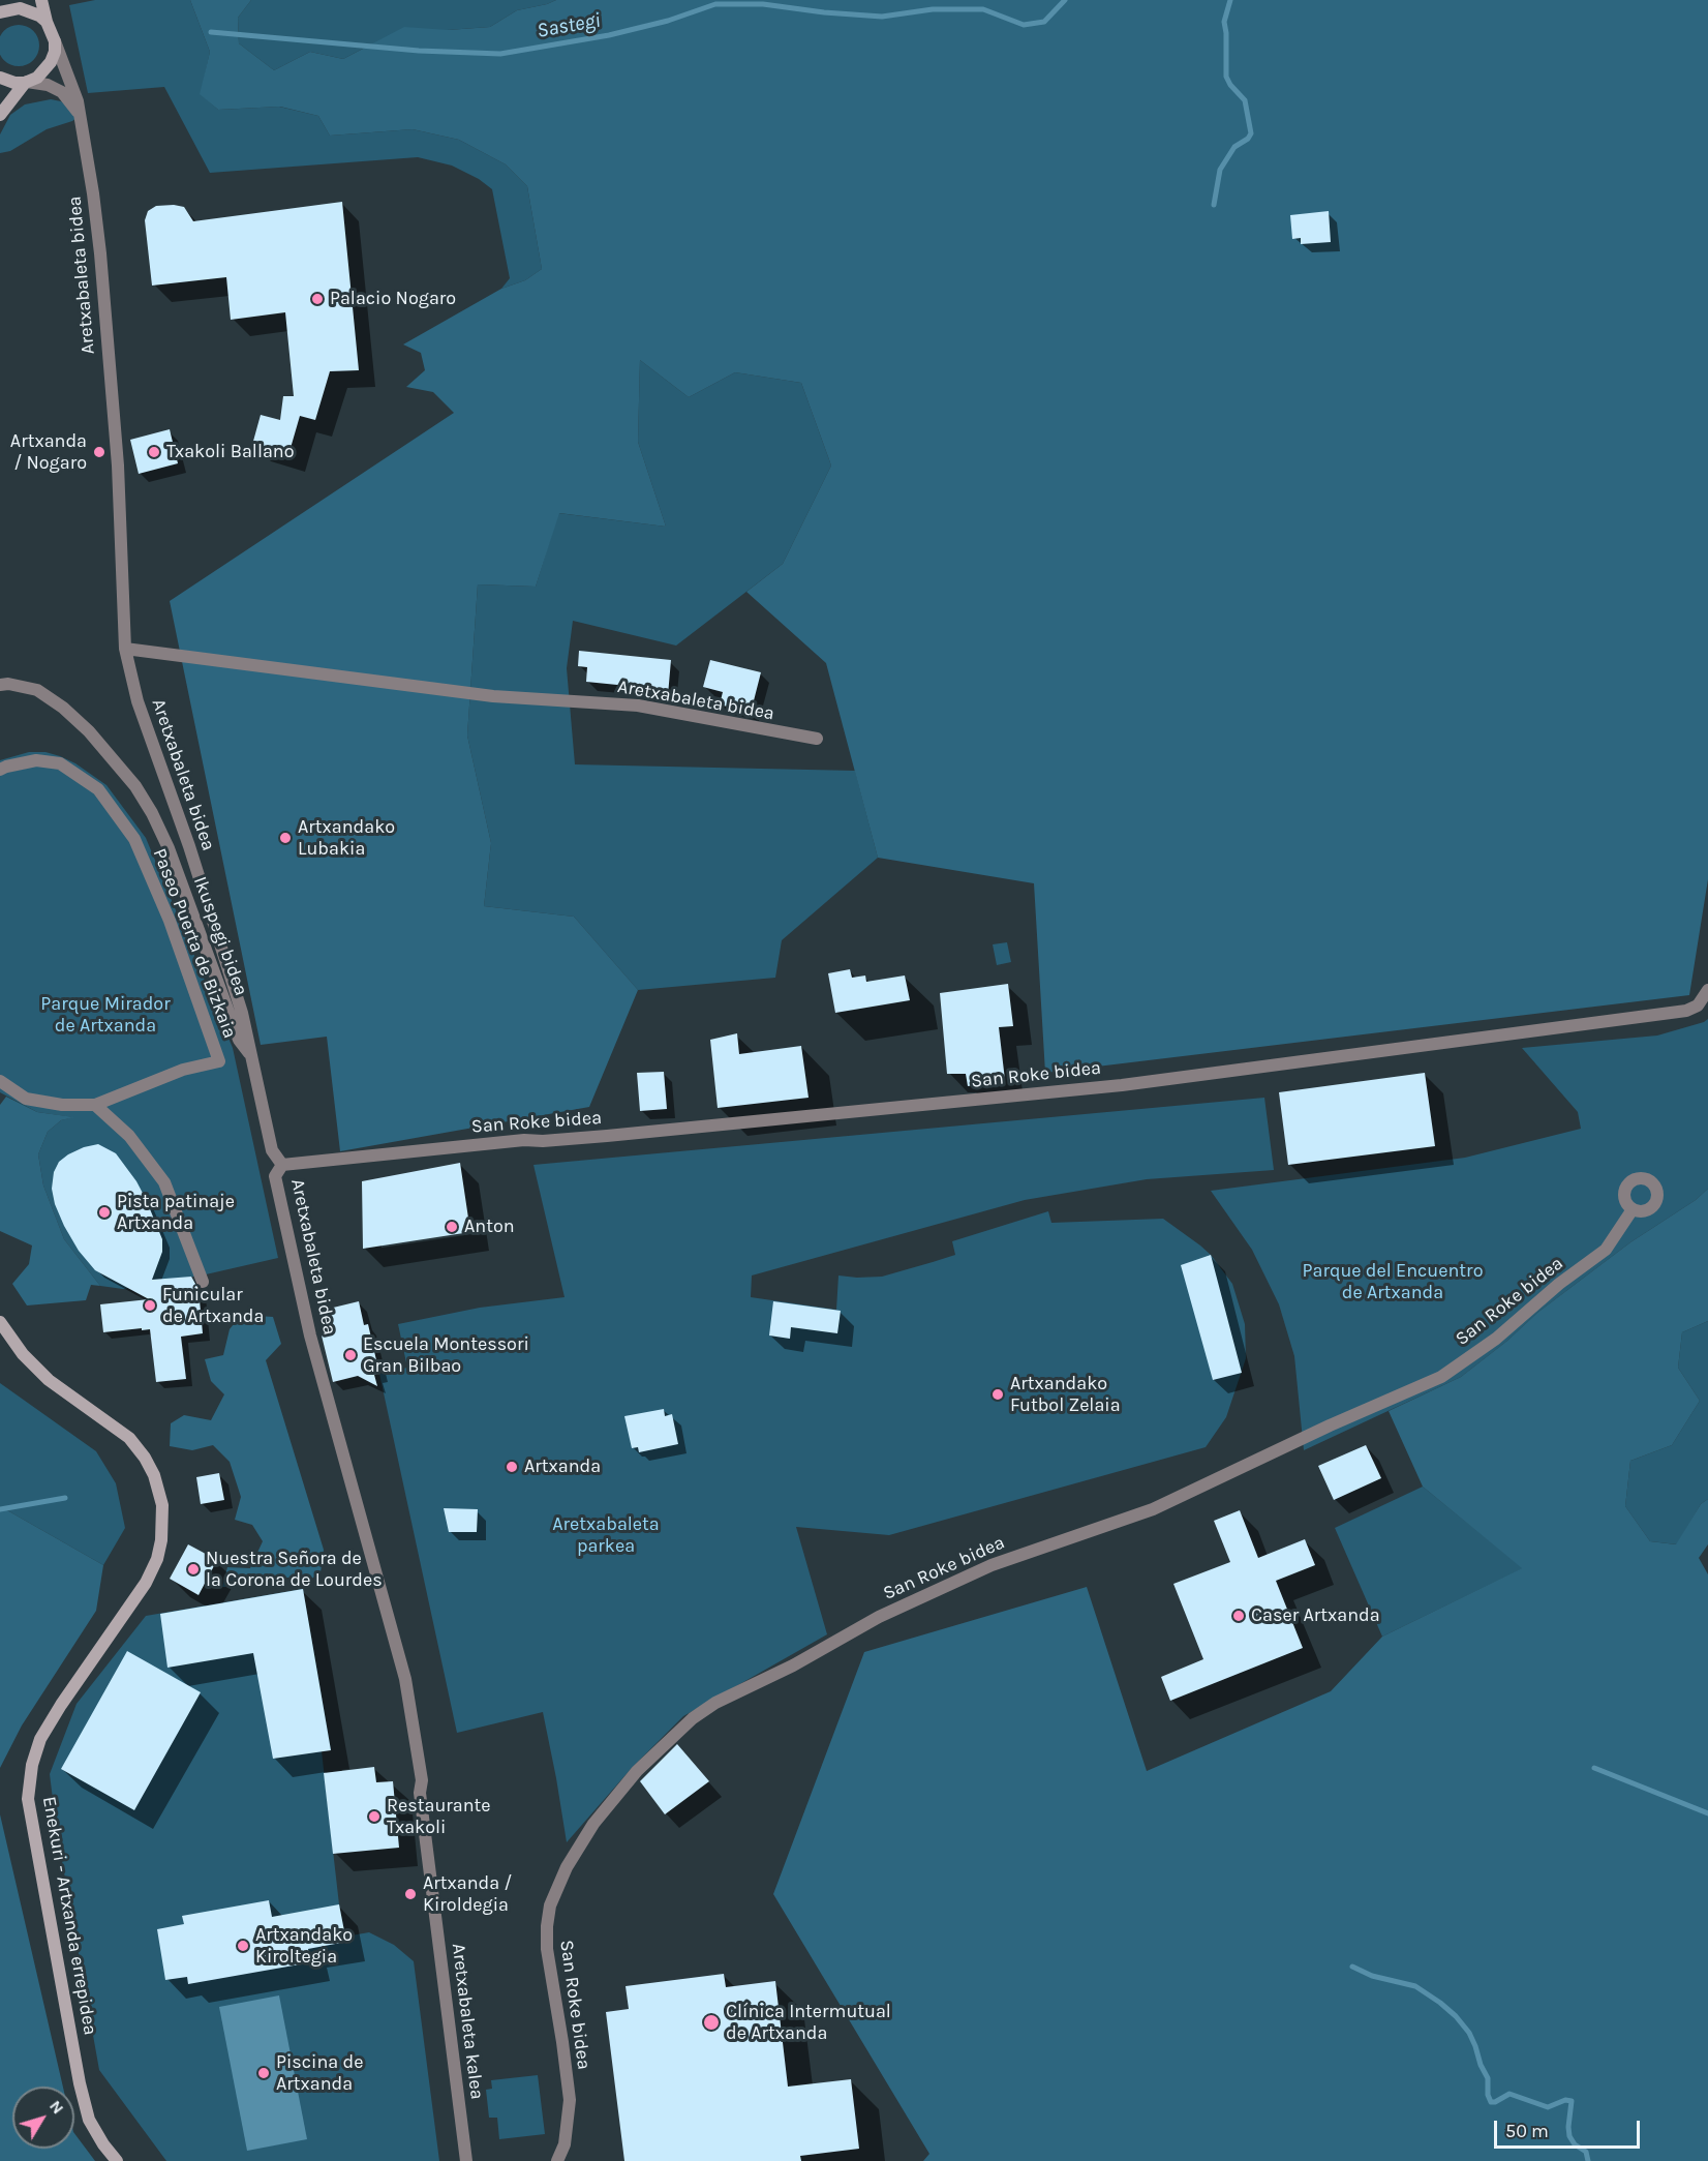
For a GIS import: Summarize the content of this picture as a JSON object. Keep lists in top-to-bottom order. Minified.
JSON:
{"streets":{"street":["Aretxabaleta bidea","Ikuspegi bidea","Paseo Puerta de Bizkaia","San Roke bidea","Enekuri - Artxanda errepidea","Aretxabaleta kalea"]},"crossings":[["Aretxabaleta bidea","Ikuspegi bidea"],["Aretxabaleta bidea","San Roke bidea"],["Aretxabaleta bidea","Aretxabaleta kalea"]],"water":["Sastegi"],"parks":["Parque Mirador de Artxanda","Parque del Encuentro de Artxanda","Aretxabaleta parkea"],"places":["Palacio Nogaro","Artxanda / Nogaro","Txakoli Ballano","Artxandako Lubakia","Pista patinaje Artxanda","Anton","Funicular de Artxanda","Escuela Montessori Gran Bilbao","Artxandako Futbol Zelaia","Artxanda","Nuestra Señora de la Corona de Lourdes","Caser Artxanda","Restaurante Txakoli","Artxanda / Kiroldegia","Artxandako Kiroltegia","Clínica Intermutual de Artxanda","Piscina de Artxanda"],"scale_bar":"50 m","north":"top right"}
